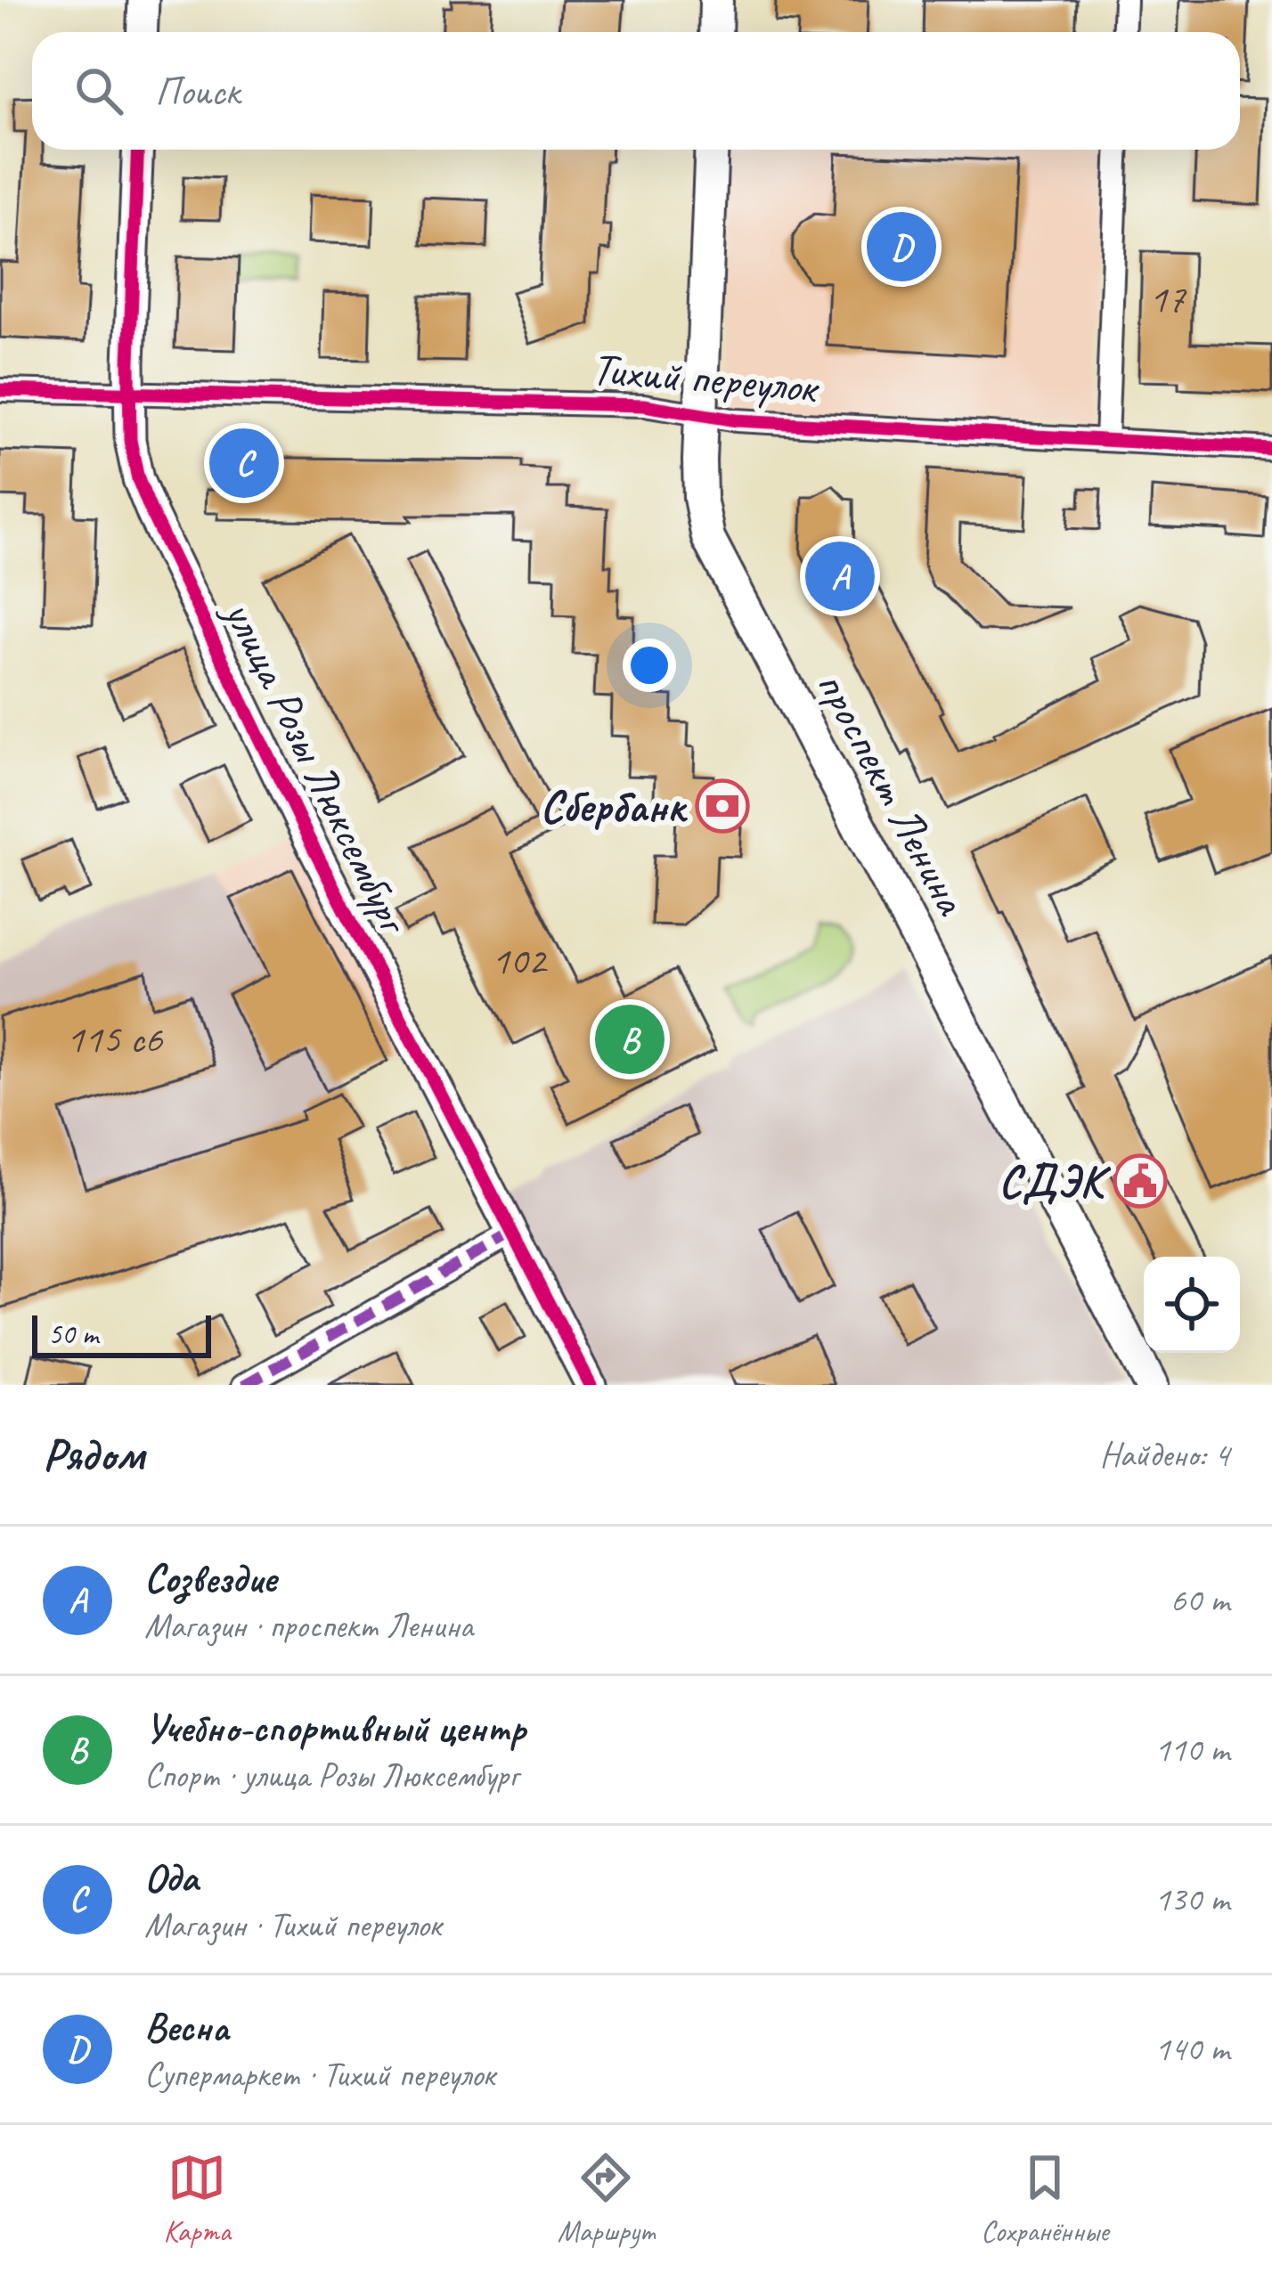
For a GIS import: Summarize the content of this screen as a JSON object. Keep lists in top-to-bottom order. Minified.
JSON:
{"streets":{"main road":["проспект Ленина"],"street":["Тихий переулок","улица Розы Люксембург"]},"crossings":[["Тихий переулок","улица Розы Люксембург"],["Тихий переулок","проспект Ленина"]],"places":{"bank":["Сбербанк"],"public building":["СДЭК"]},"house_numbers":["17","102","115 с6"],"scale_bar":"50 m","page":{"search":"Поиск","pins":["D","C","A","B"],"scale":"50 m","heading":["Рядом","Найдено: 4"],"list":[{"mark":"A","name":"Созвездие","note":"Магазин · проспект Ленина","value":"60 m"},{"mark":"B","name":"Учебно-спортивный центр","note":"Спорт · улица Розы Люксембург","value":"110 m"},{"mark":"C","name":"Ода","note":"Магазин · Тихий переулок","value":"130 m"},{"mark":"D","name":"Весна","note":"Супермаркет · Тихий переулок","value":"140 m"}],"nav":["Карта","Маршрут","Сохранённые"]}}
